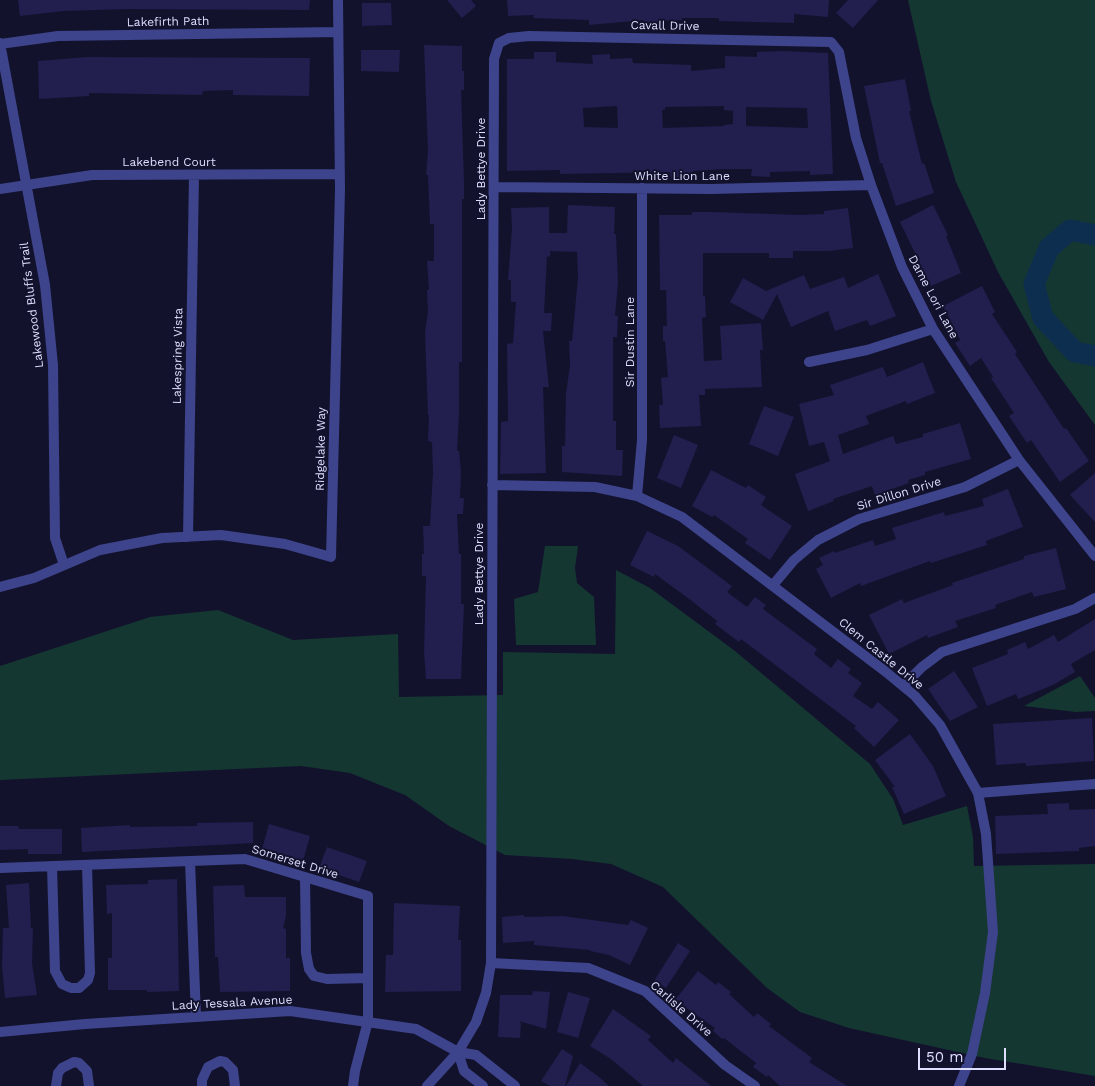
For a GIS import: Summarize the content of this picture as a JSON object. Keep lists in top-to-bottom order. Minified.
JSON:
{"streets":{"street":["Lakefirth Path","Cavall Drive","Lakebend Court","Lady Bettye Drive","White Lion Lane","Dame Lori Lane","Lakewood Bluffs Trail","Sir Dustin Lane","Lakespring Vista","Ridgelake Way","Sir Dillon Drive","Clem Castle Drive","Somerset Drive","Lady Tessala Avenue","Carlisle Drive"]},"crossings":[["Lakefirth Path","Lakewood Bluffs Trail"],["Lakefirth Path","Ridgelake Way"],["Cavall Drive","Lady Bettye Drive"],["Cavall Drive","Dame Lori Lane"],["Lakebend Court","Lakewood Bluffs Trail"],["Lakebend Court","Lakespring Vista"],["Lakebend Court","Ridgelake Way"],["Lady Bettye Drive","White Lion Lane"],["Lady Bettye Drive","Clem Castle Drive"],["Lady Bettye Drive","Lady Tessala Avenue"],["Lady Bettye Drive","Carlisle Drive"],["White Lion Lane","Dame Lori Lane"],["White Lion Lane","Sir Dustin Lane"],["Dame Lori Lane","Sir Dillon Drive"],["Lakewood Bluffs Trail","Ridgelake Way"],["Sir Dustin Lane","Clem Castle Drive"],["Lakespring Vista","Ridgelake Way"],["Sir Dillon Drive","Clem Castle Drive"],["Somerset Drive","Lady Tessala Avenue"]],"scale_bar":"50 m"}
